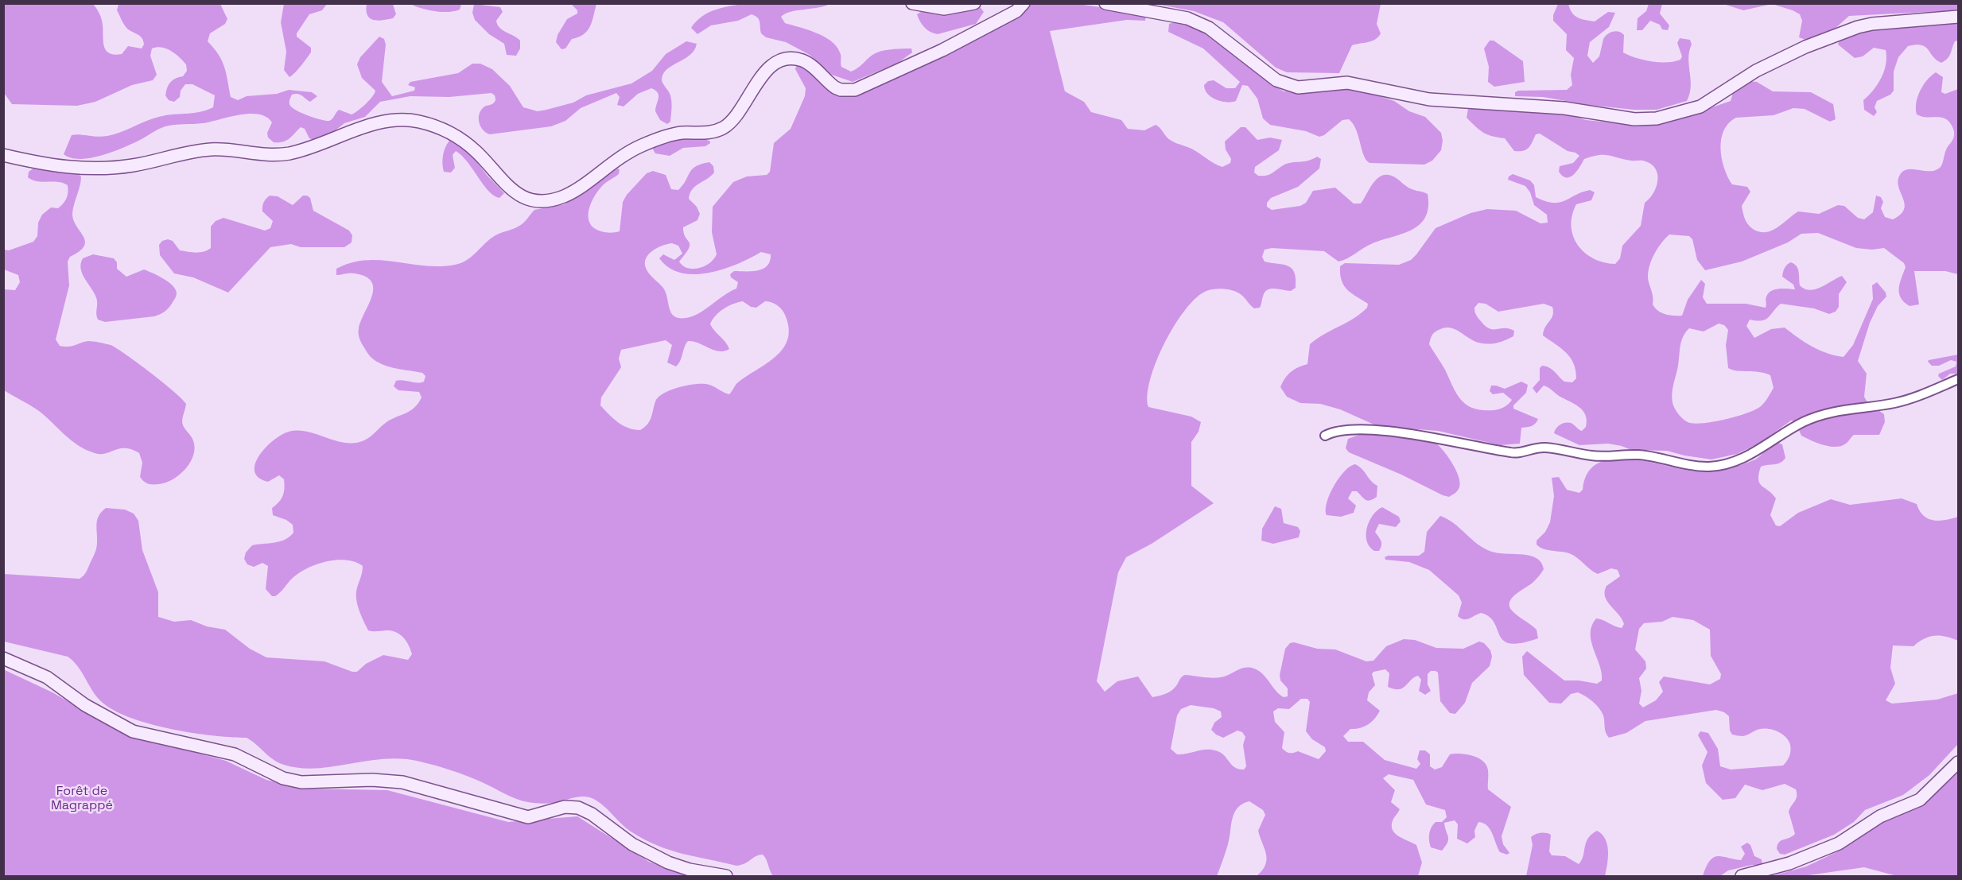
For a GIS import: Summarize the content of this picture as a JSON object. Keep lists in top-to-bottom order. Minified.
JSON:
{"parks":["Forêt de Magrappé"]}
